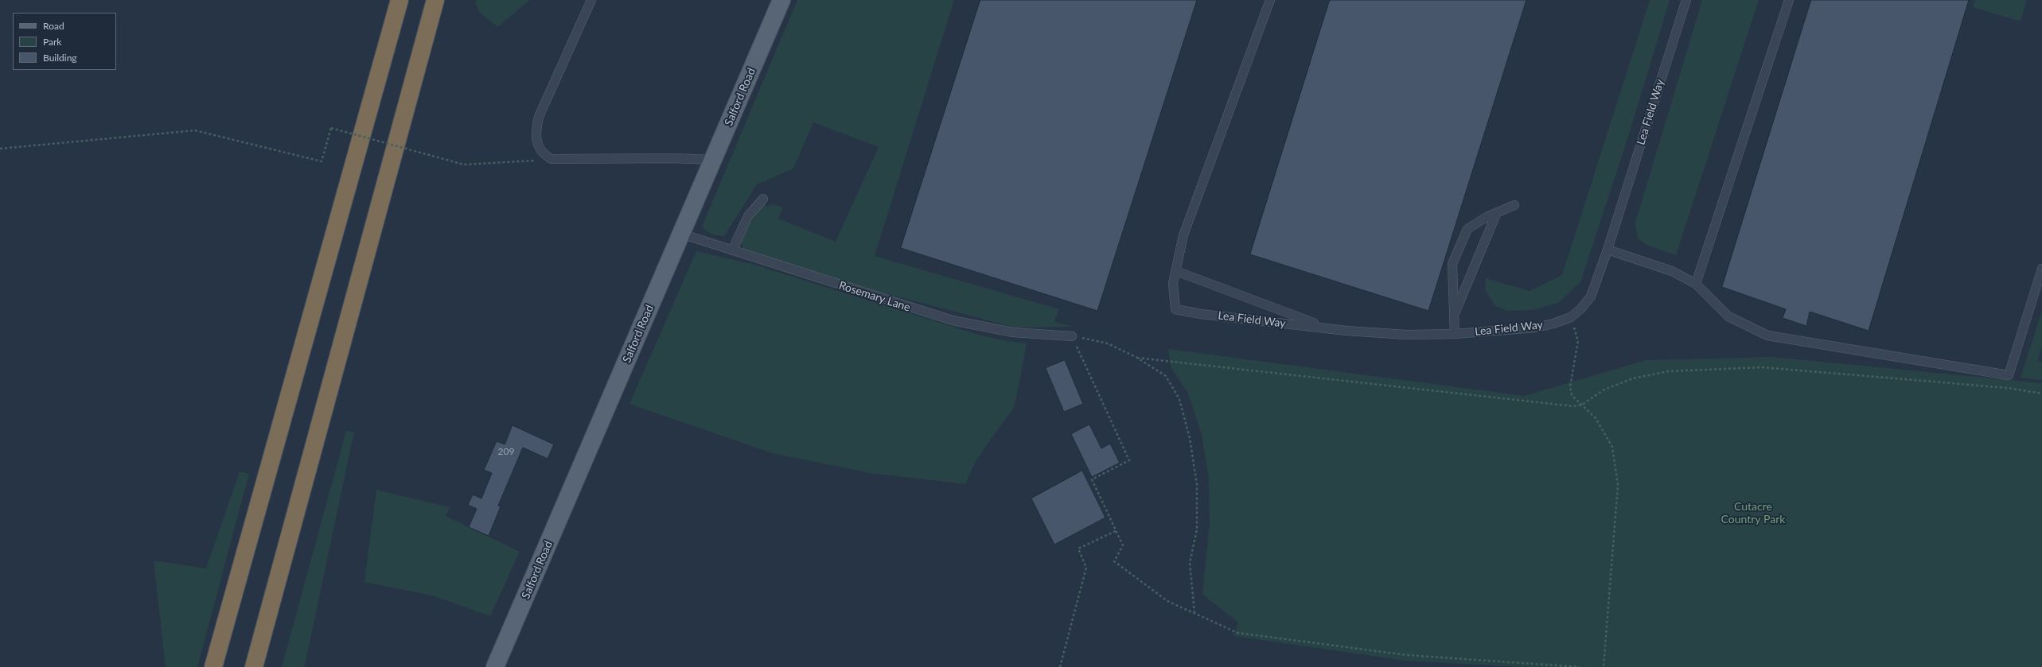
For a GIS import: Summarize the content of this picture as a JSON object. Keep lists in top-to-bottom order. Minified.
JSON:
{"streets":{"main road":["Salford Road"],"lane":["Lea Field Way","Rosemary Lane"]},"crossings":[["Salford Road","Rosemary Lane"]],"parks":["Cutacre Country Park"],"house_numbers":["209"],"legend":["Road","Park","Building"]}
